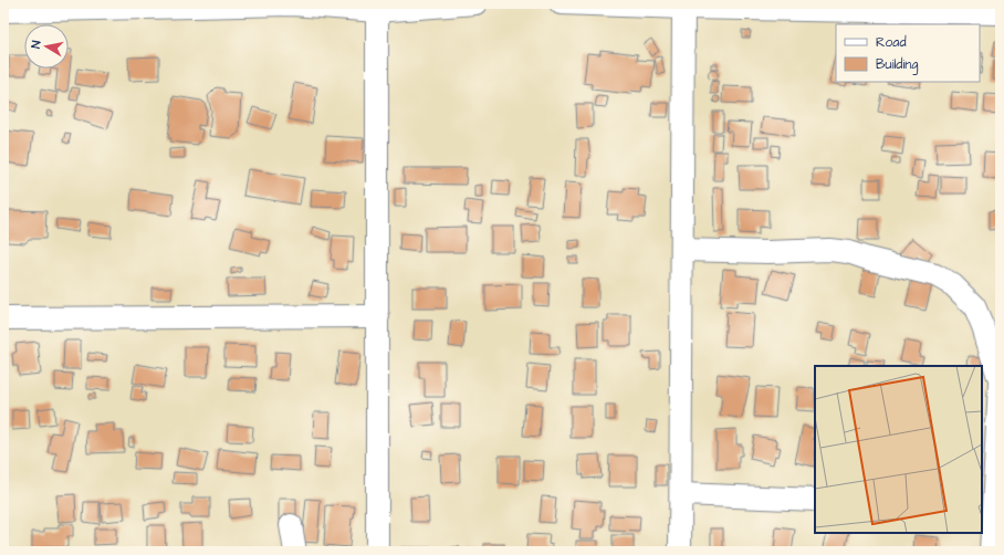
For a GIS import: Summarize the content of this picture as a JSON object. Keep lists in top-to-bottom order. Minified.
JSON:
{"legend":["Road","Building"],"north":"left"}
